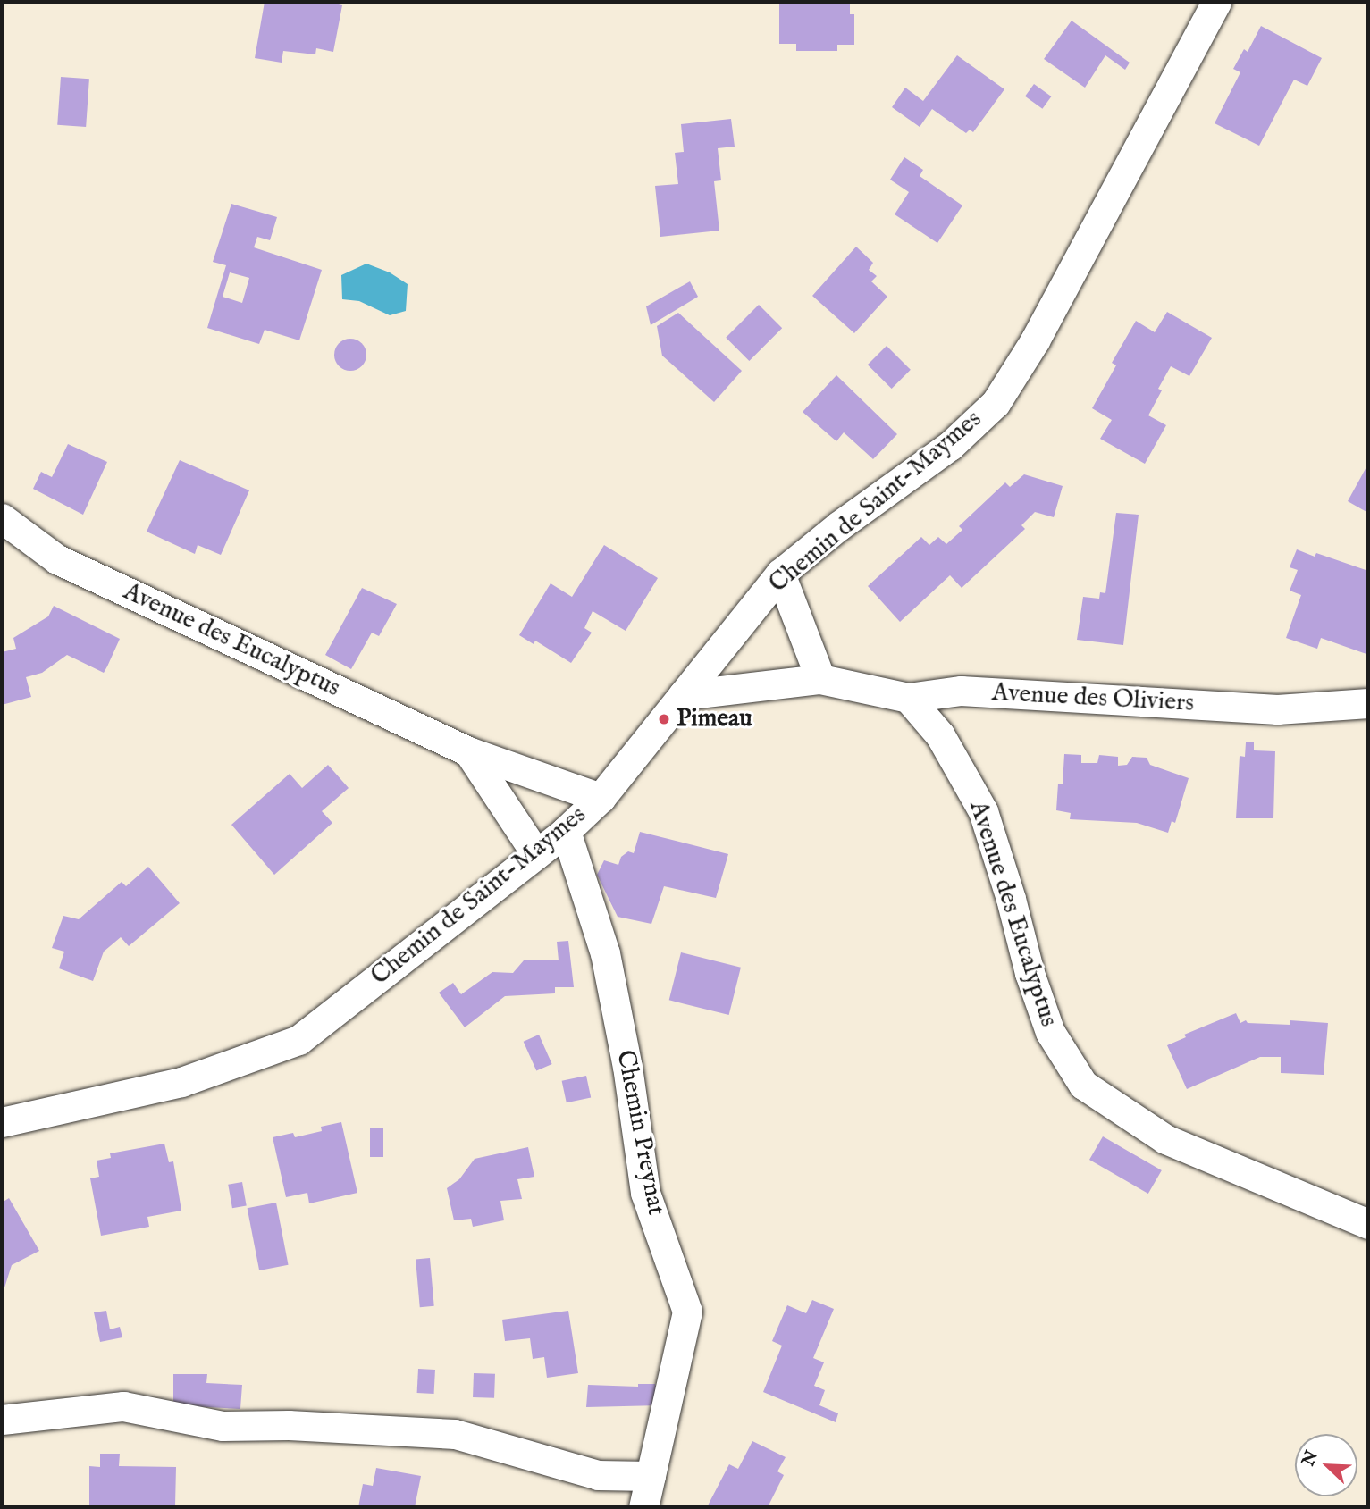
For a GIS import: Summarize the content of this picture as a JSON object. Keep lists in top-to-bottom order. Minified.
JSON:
{"streets":{"street":["Chemin de Saint-Maymes","Avenue des Eucalyptus","Avenue des Oliviers","Chemin Preynat"]},"crossings":[["Chemin de Saint-Maymes","Avenue des Eucalyptus"],["Chemin de Saint-Maymes","Avenue des Oliviers"],["Chemin de Saint-Maymes","Chemin Preynat"],["Avenue des Eucalyptus","Avenue des Oliviers"]],"places":["Pimeau"],"north":"top left"}
